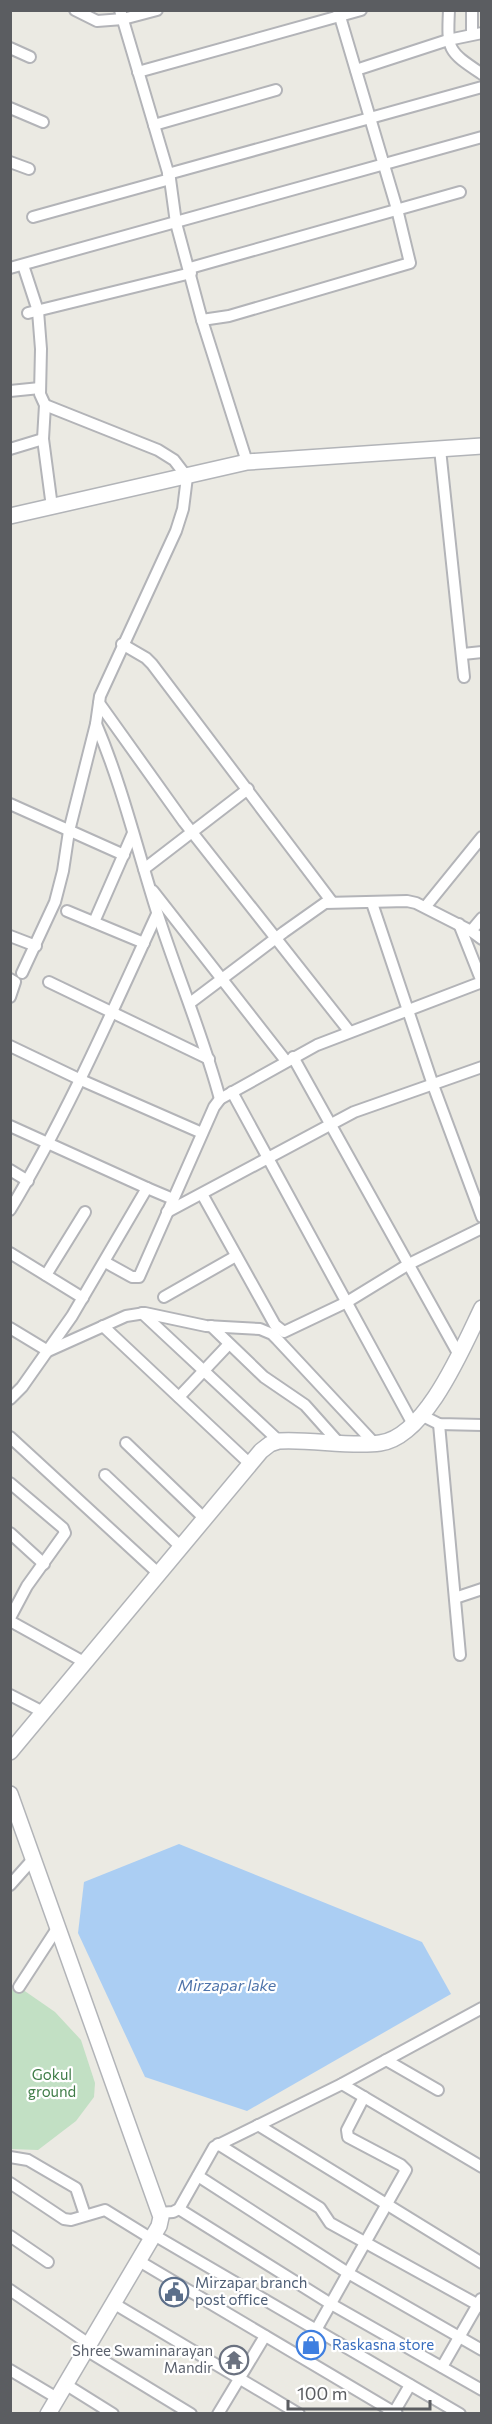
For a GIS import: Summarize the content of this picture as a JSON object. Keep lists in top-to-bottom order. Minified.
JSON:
{"water":["Mirzapar lake"],"parks":["Gokul ground"],"places":{"public building":["Mirzapar branch post office"],"shop":["Raskasna store"],"temple":["Shree Swaminarayan Mandir"]},"scale_bar":"100 m"}
